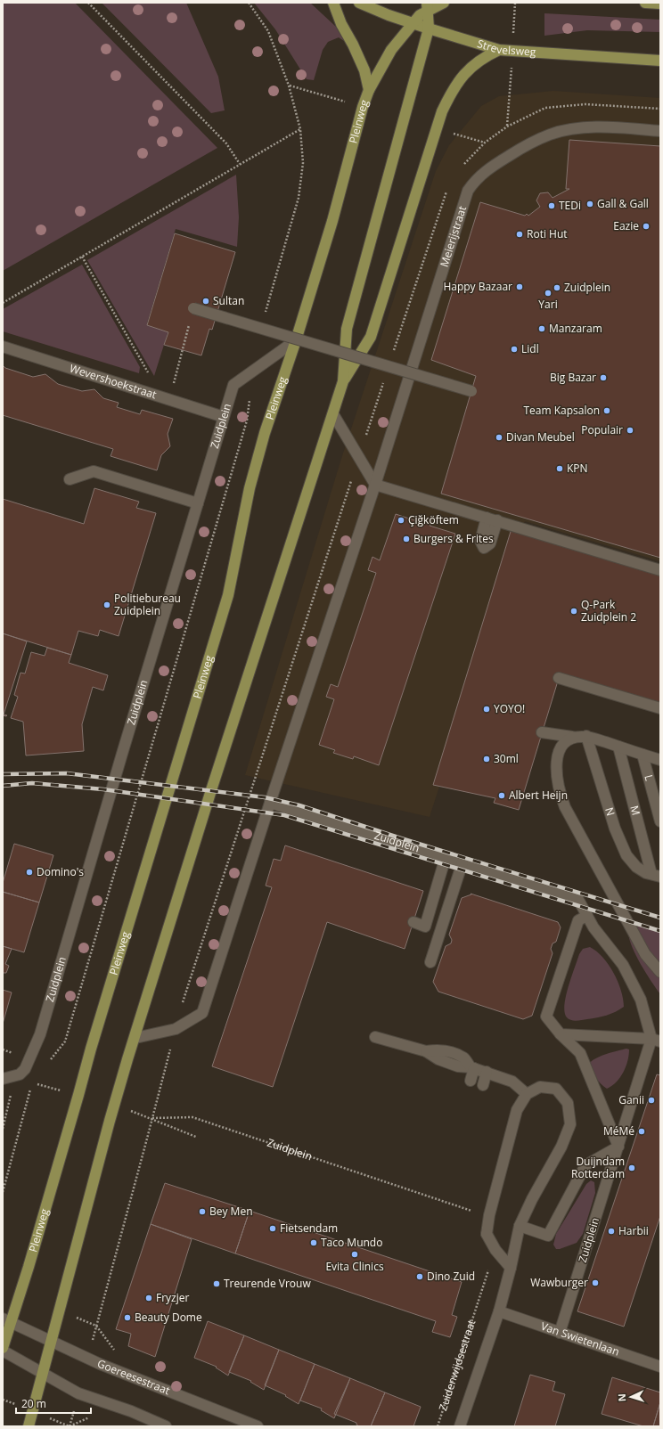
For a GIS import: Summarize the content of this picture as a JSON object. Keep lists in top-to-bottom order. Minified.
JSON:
{"streets":{"main road":["Strevelsweg","Pleinweg"],"street":["Meierijstraat","Wevershoekstraat","Zuidplein","L","M","N","Van Swietenlaan","Zuidenwijdsestraat","Goereesestraat"]},"crossings":[["Strevelsweg","Pleinweg"],["Pleinweg","Zuidplein"],["Pleinweg","Goereesestraat"],["Wevershoekstraat","Zuidplein"],["Zuidplein","Van Swietenlaan"],["M","N"],["Van Swietenlaan","Zuidenwijdsestraat"]],"places":["Gall & Gall","TEDi","Eazie","Roti Hut","Happy Bazaar","Zuidplein","Yari","Sultan","Manzaram","Lidl","Big Bazar","Team Kapsalon","Populair","Divan Meubel","KPN","Çiğköftem","Burgers & Frites","Politiebureau Zuidplein","Q-Park Zuidplein 2","YOYO!","30ml","Albert Heijn","Domino's","Ganii","MéMé","Duijndam Rotterdam","Bey Men","Fietsendam","Harbii","Taco Mundo","Evita Clinics","Dino Zuid","Wawburger","Treurende Vrouw","Fryzjer","Beauty Dome"],"scale_bar":"20 m","north":"left"}
